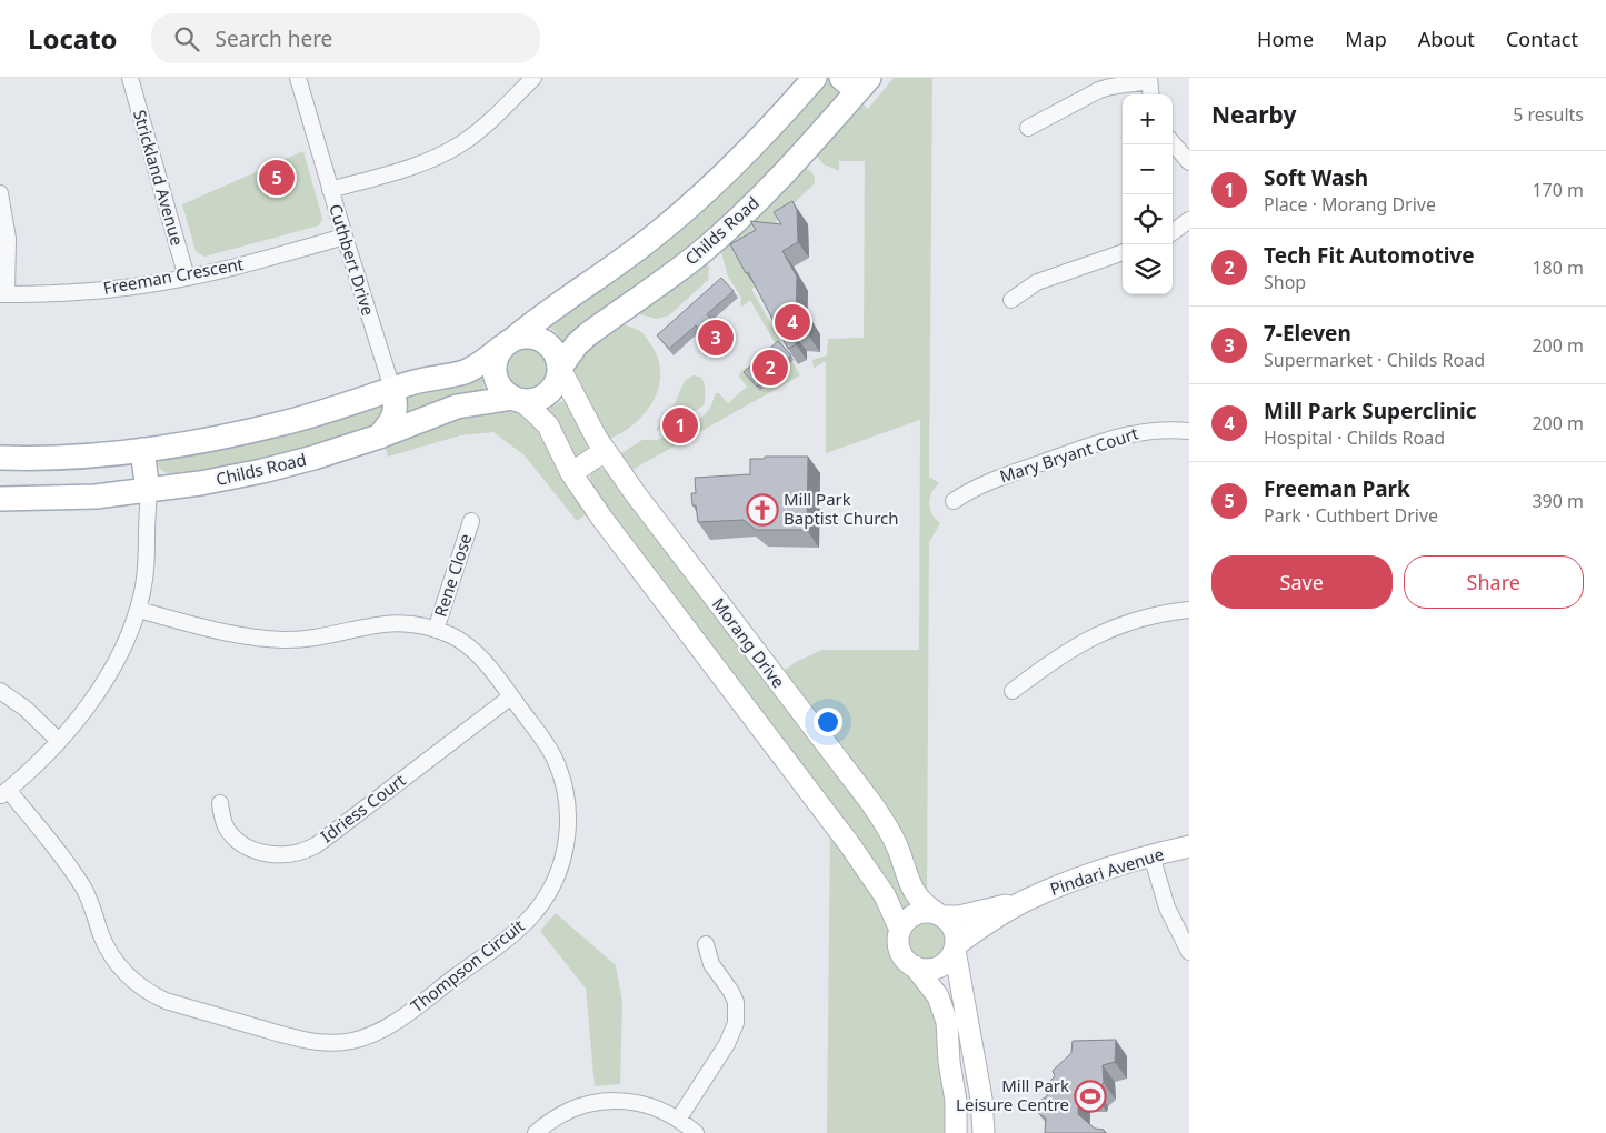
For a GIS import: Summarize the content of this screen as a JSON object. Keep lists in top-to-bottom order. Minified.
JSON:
{"streets":{"main road":["Childs Road","Cuthbert Drive","Morang Drive","Pindari Avenue"],"street":["Strickland Avenue","Freeman Crescent","Mary Bryant Court","Rene Close","Idriess Court","Thompson Circuit"]},"crossings":[["Strickland Avenue","Freeman Crescent"],["Childs Road","Cuthbert Drive"],["Childs Road","Morang Drive"],["Cuthbert Drive","Freeman Crescent"],["Rene Close","Thompson Circuit"],["Morang Drive","Pindari Avenue"],["Idriess Court","Thompson Circuit"]],"places":{"church":["Mill Park Baptist Church"],"sports":["Mill Park Leisure Centre"]},"page":{"header":"Locato","search":"Search here","nav":["Home","Map","About","Contact"],"heading":["Nearby","5 results"],"map_buttons":["+","−"],"list":[{"mark":"1","name":"Soft Wash","note":"Place · Morang Drive","value":"170 m"},{"mark":"2","name":"Tech Fit Automotive","note":"Shop","value":"180 m"},{"mark":"3","name":"7-Eleven","note":"Supermarket · Childs Road","value":"200 m"},{"mark":"4","name":"Mill Park Superclinic","note":"Hospital · Childs Road","value":"200 m"},{"mark":"5","name":"Freeman Park","note":"Park · Cuthbert Drive","value":"390 m"}],"pins":["5","4","3","2","1"],"buttons":["Save","Share"]}}
